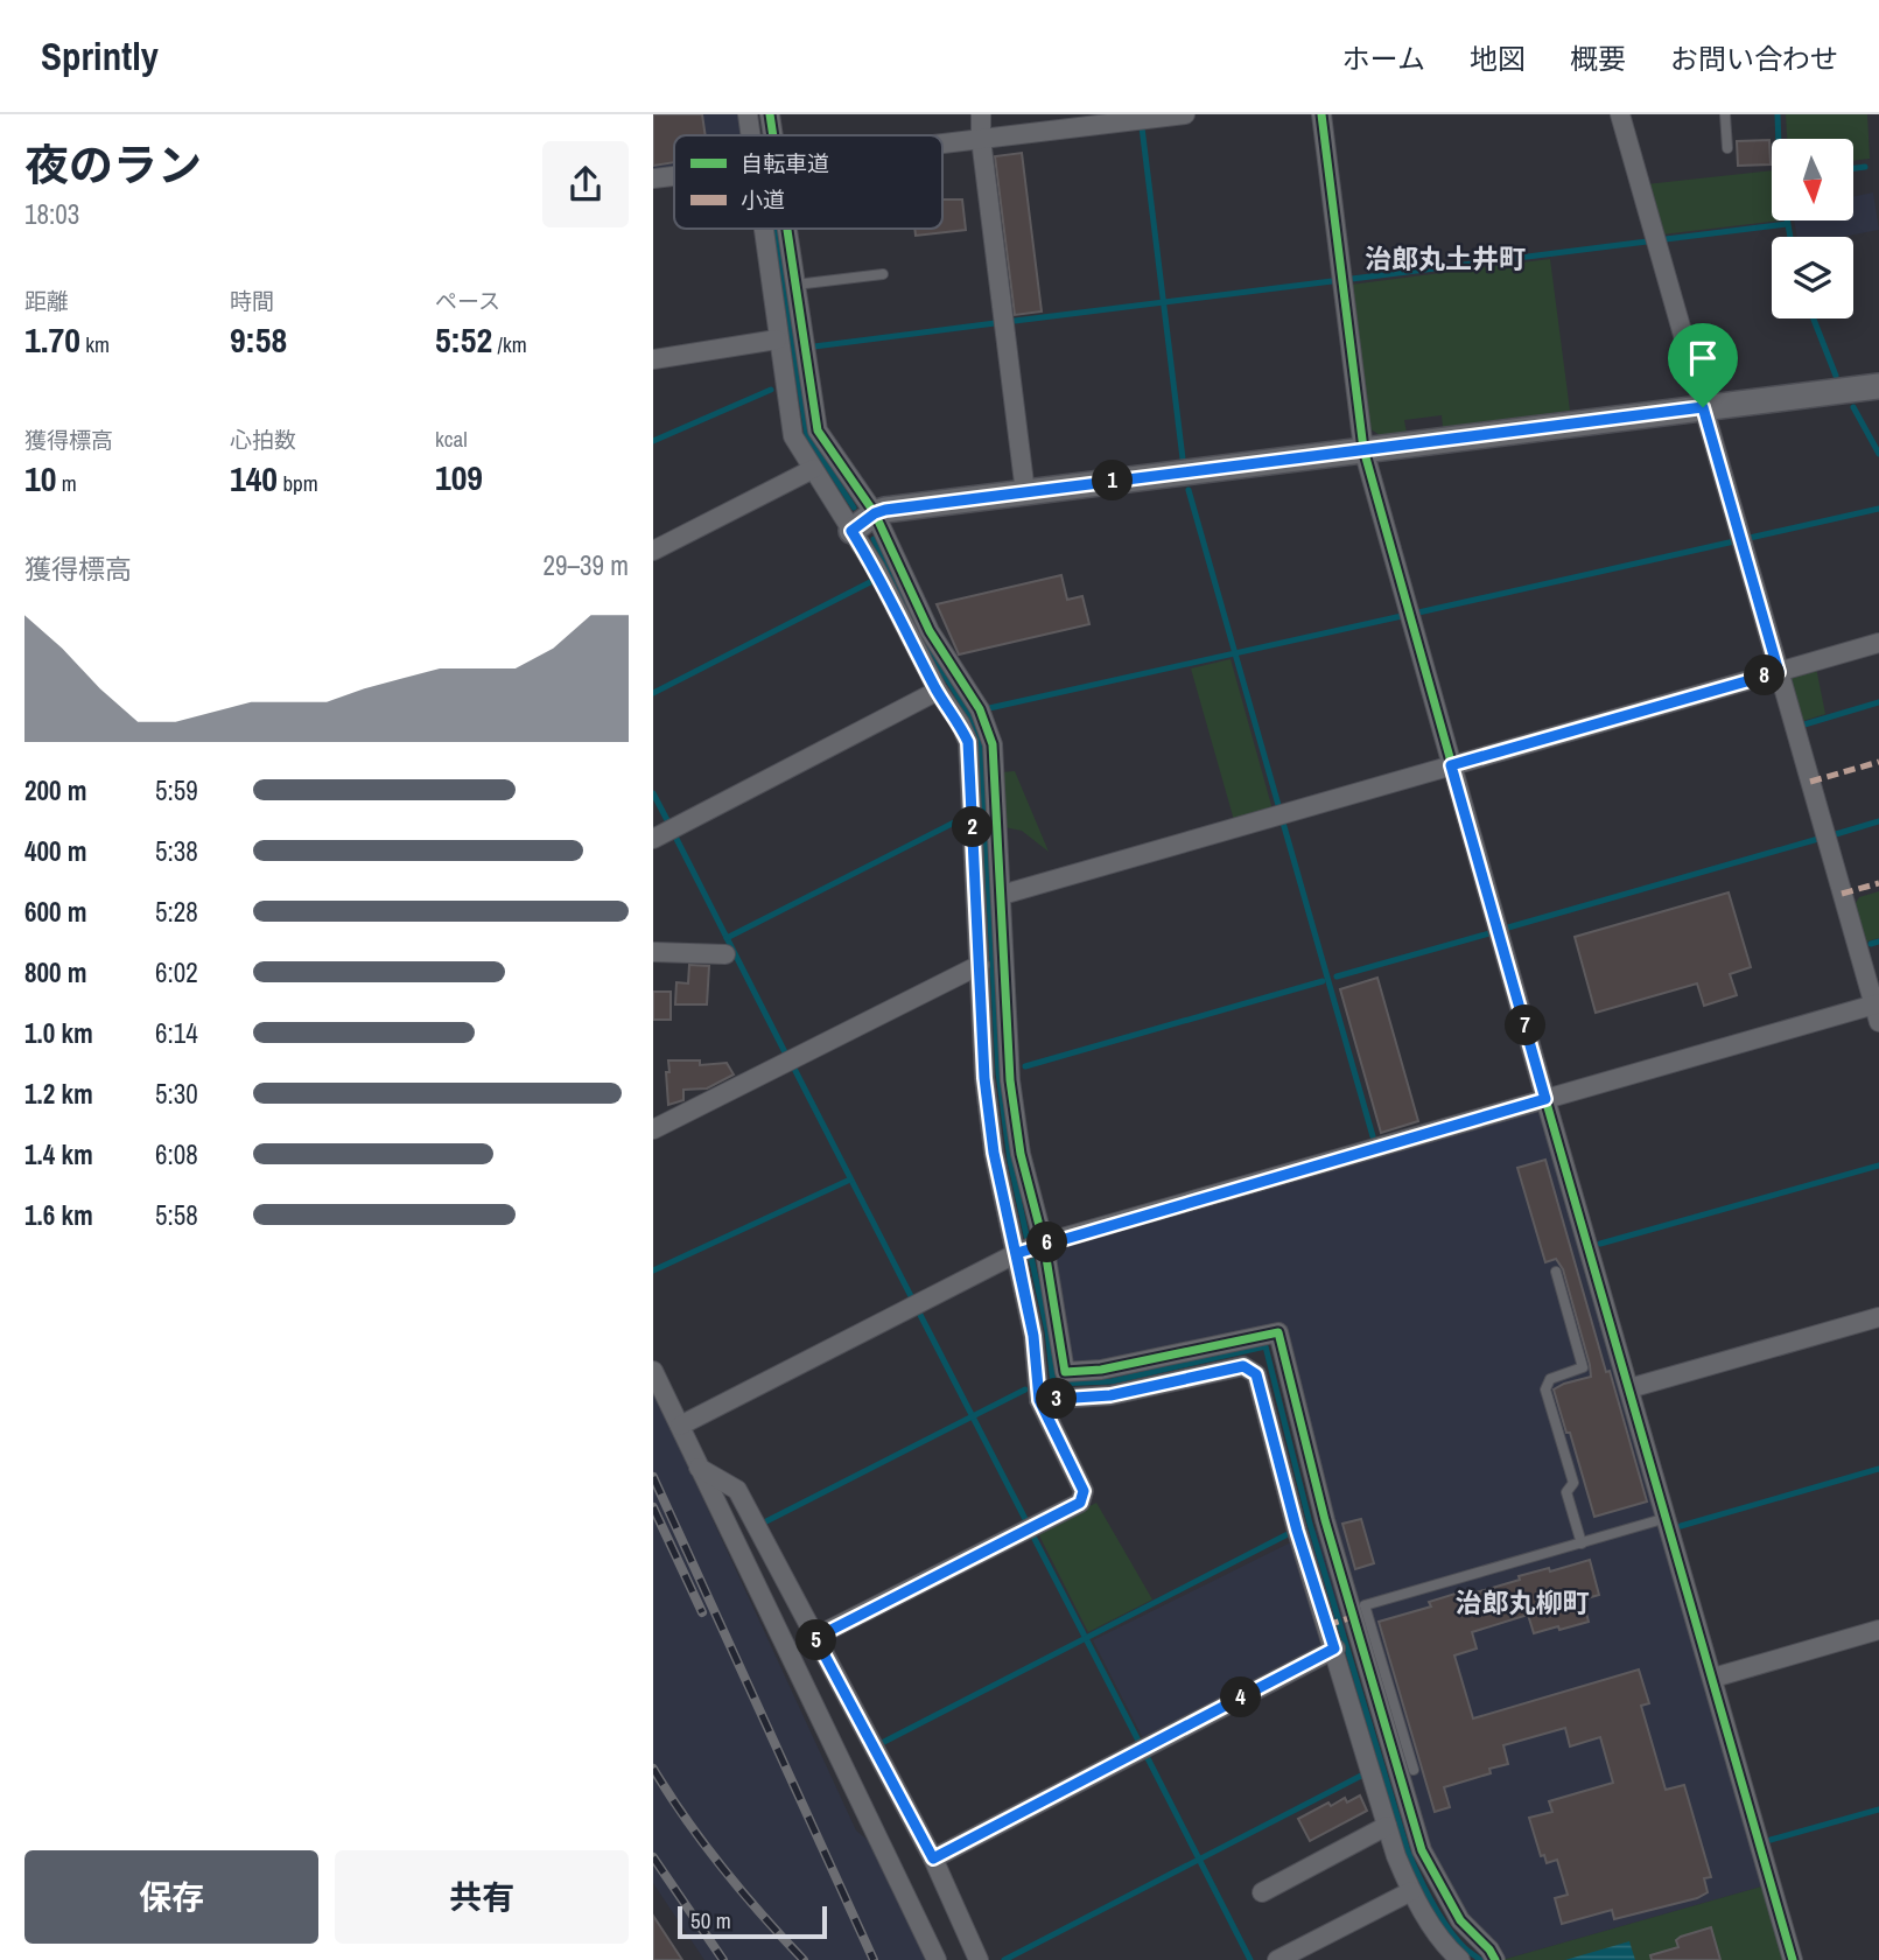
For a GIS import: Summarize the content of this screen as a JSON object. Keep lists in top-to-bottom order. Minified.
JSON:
{"districts":["治郎丸土井町","治郎丸柳町"],"legend":["自転車道","小道"],"scale_bar":"50 m","north":"bottom","page":{"header":"Sprintly","nav":["ホーム","地図","概要","お問い合わせ"],"heading":["夜のラン","18:03"],"stats":[["距離","1.70 km"],["時間","9:58"],["ペース","5:52 /km"],["獲得標高","10 m"],["心拍数","140 bpm"],["kcal","109"]],"pins":["1","8","2","7","6","3","5","4"],"chart":["獲得標高","29–39 m"],"list":[{"name":"200 m","note":"5:59"},{"name":"400 m","note":"5:38"},{"name":"600 m","note":"5:28"},{"name":"800 m","note":"6:02"},{"name":"1.0 km","note":"6:14"},{"name":"1.2 km","note":"5:30"},{"name":"1.4 km","note":"6:08"},{"name":"1.6 km","note":"5:58"}],"buttons":["保存","共有"],"scale":"50 m"}}
